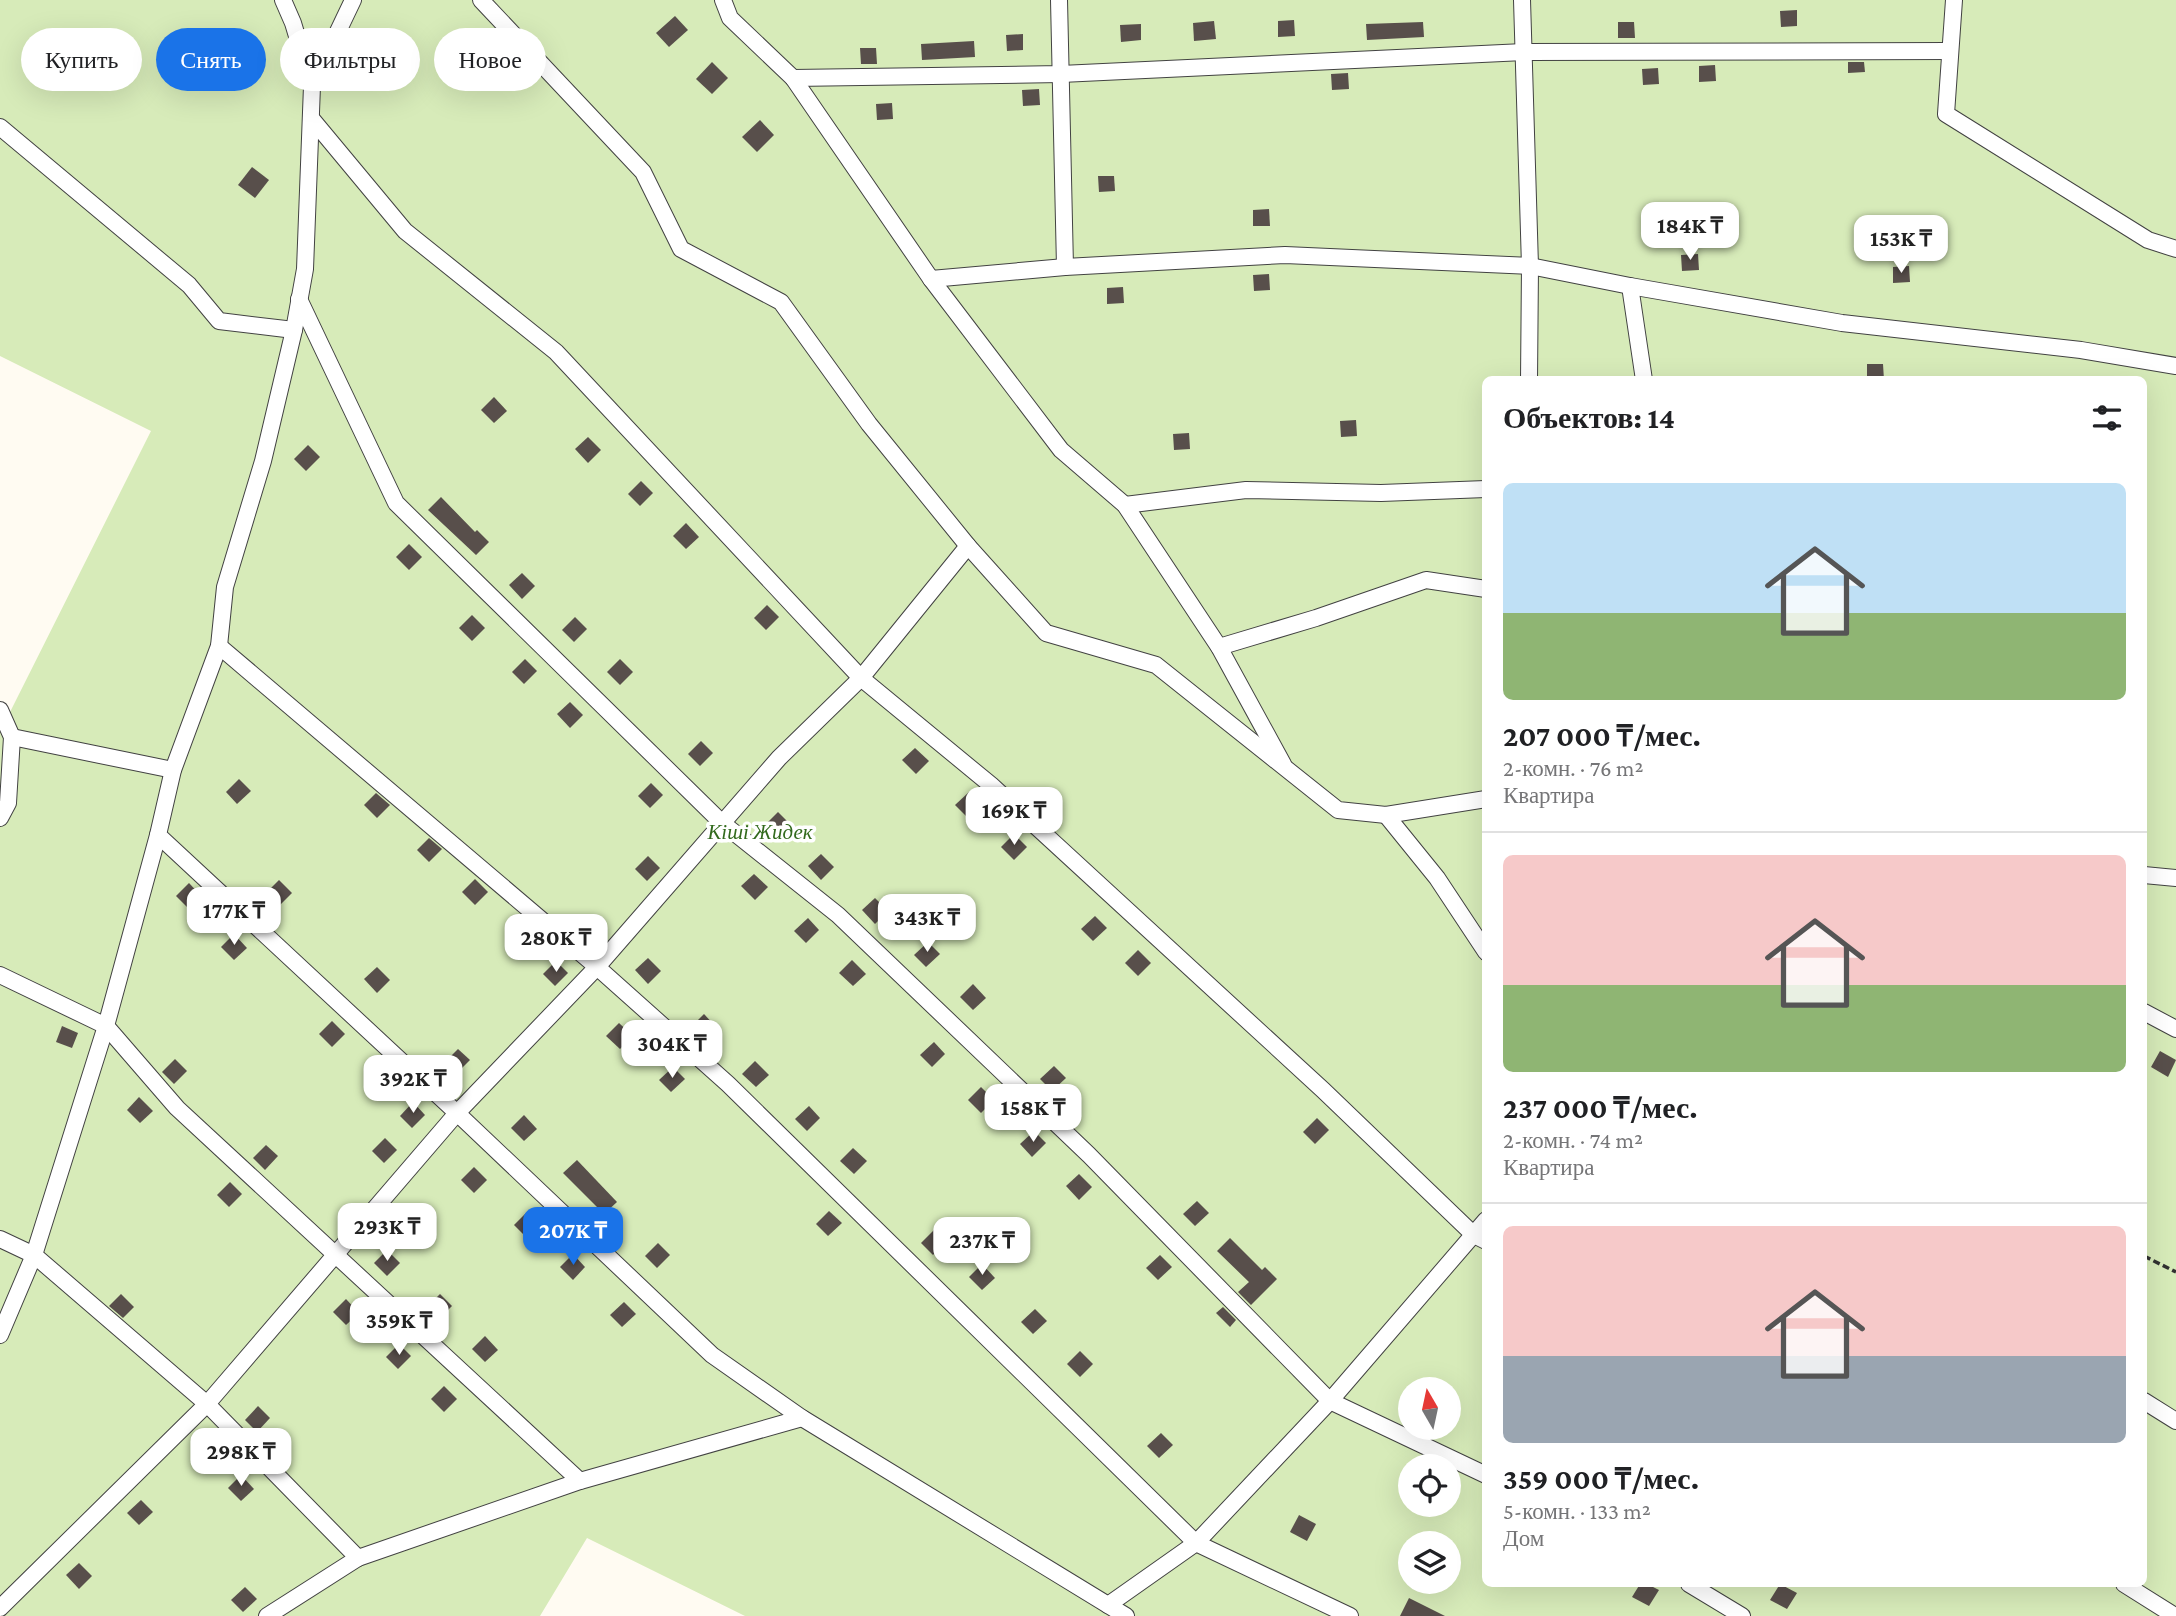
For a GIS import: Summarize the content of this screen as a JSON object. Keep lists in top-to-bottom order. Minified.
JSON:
{"parks":["Кіші Жидек"],"north":"top","page":{"chip":["Купить","Снять","Фильтры","Новое"],"price":["184K ₸","153K ₸","169K ₸","177K ₸","343K ₸","280K ₸","304K ₸","392K ₸","158K ₸","293K ₸","207K ₸","237K ₸","359K ₸","298K ₸"],"heading":"Объектов: 14","list":[{"name":"207 000 ₸/мес.","note":"2-комн. · 76 m² · Квартира"},{"name":"237 000 ₸/мес.","note":"2-комн. · 74 m² · Квартира"},{"name":"359 000 ₸/мес.","note":"5-комн. · 133 m² · Дом"}]}}
